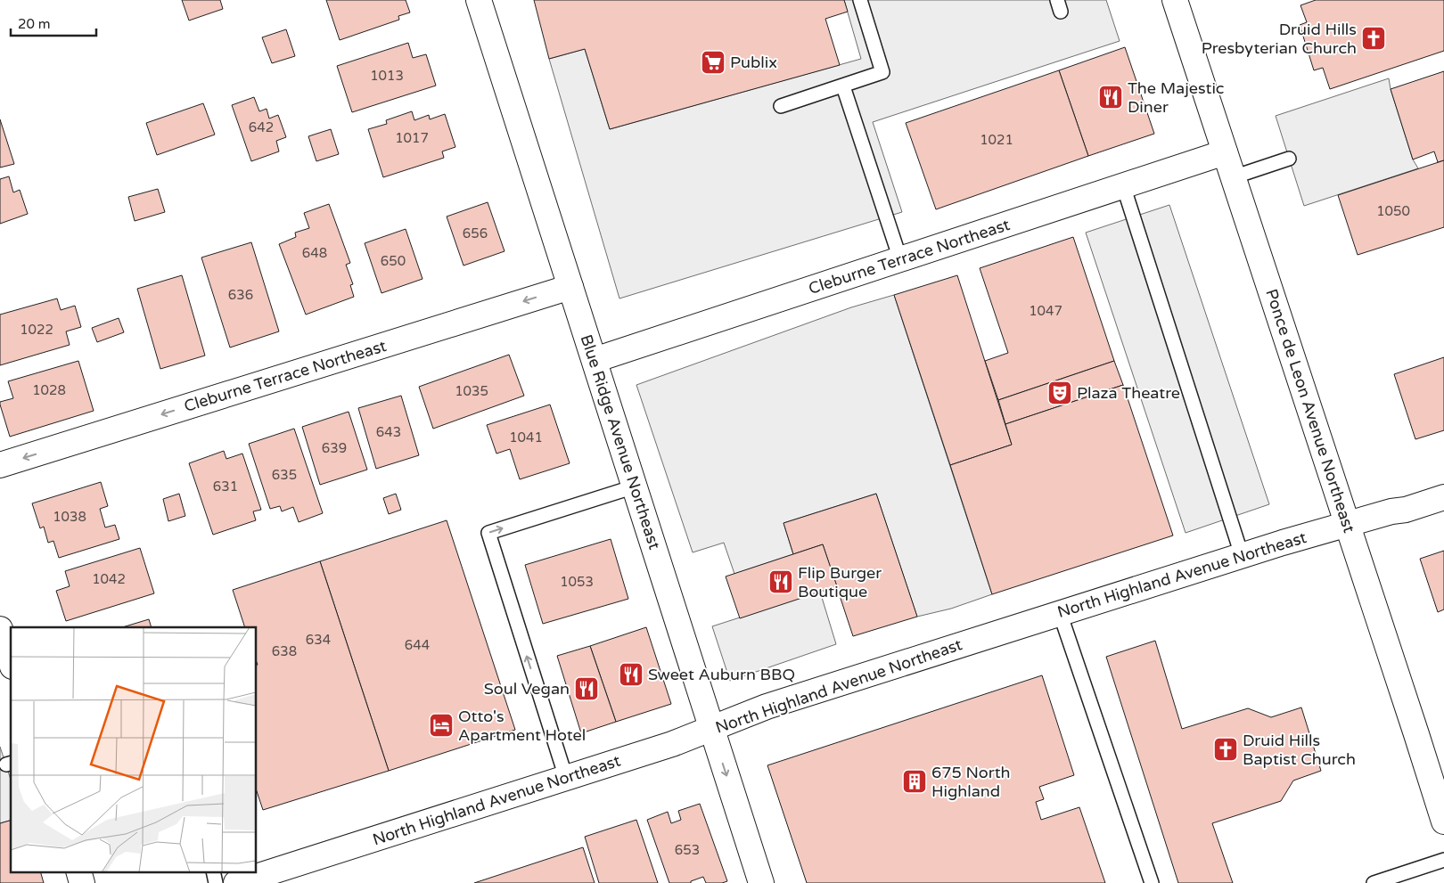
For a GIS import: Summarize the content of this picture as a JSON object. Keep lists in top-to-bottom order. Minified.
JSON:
{"streets":{"main road":["Cleburne Terrace Northeast","Ponce de Leon Avenue Northeast","Blue Ridge Avenue Northeast","North Highland Avenue Northeast"]},"crossings":[["Cleburne Terrace Northeast","Ponce de Leon Avenue Northeast"],["Cleburne Terrace Northeast","Blue Ridge Avenue Northeast"],["Ponce de Leon Avenue Northeast","North Highland Avenue Northeast"],["Blue Ridge Avenue Northeast","North Highland Avenue Northeast"]],"one_way":["Cleburne Terrace Northeast"],"places":{"church":["Druid Hills Presbyterian Church","Druid Hills Baptist Church"],"supermarket":["Publix"],"restaurant":["The Majestic Diner","Flip Burger Boutique","Sweet Auburn BBQ","Soul Vegan"],"theatre":["Plaza Theatre"],"hotel":["Otto's Apartment Hotel"],"building":["675 North Highland"]},"house_numbers":["1013","642","1017","1021","1050","656","648","650","636","1047","1022","1028","1035","643","1041","639","635","631","1038","1042","1053","634","644","638","653"],"scale_bar":"20 m"}
